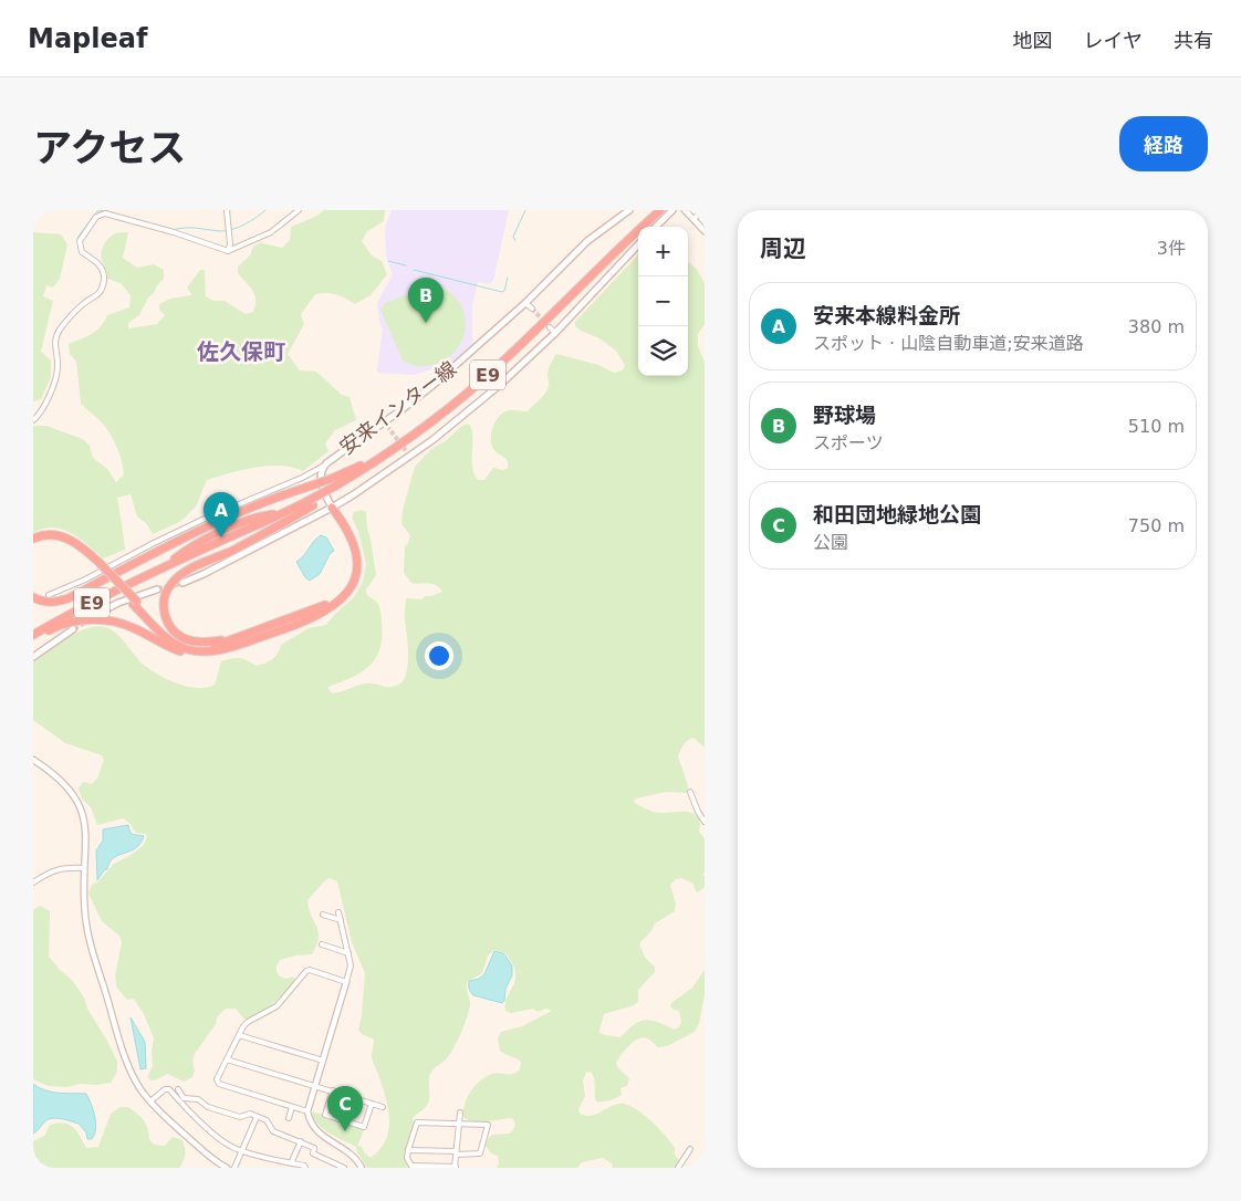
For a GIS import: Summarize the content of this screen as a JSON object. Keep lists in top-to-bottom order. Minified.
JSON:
{"streets":{"highway":["E9"],"main road":["安来インター線"]},"districts":["佐久保町"],"page":{"header":"Mapleaf","nav":["地図","レイヤ","共有"],"title":"アクセス","buttons":"経路","heading":["周辺","3件"],"map_buttons":["+","−"],"pins":["B","A","C"],"list":[{"mark":"A","name":"安来本線料金所","note":"スポット · 山陰自動車道;安来道路","value":"380 m"},{"mark":"B","name":"野球場","note":"スポーツ","value":"510 m"},{"mark":"C","name":"和田団地緑地公園","note":"公園","value":"750 m"}]}}
